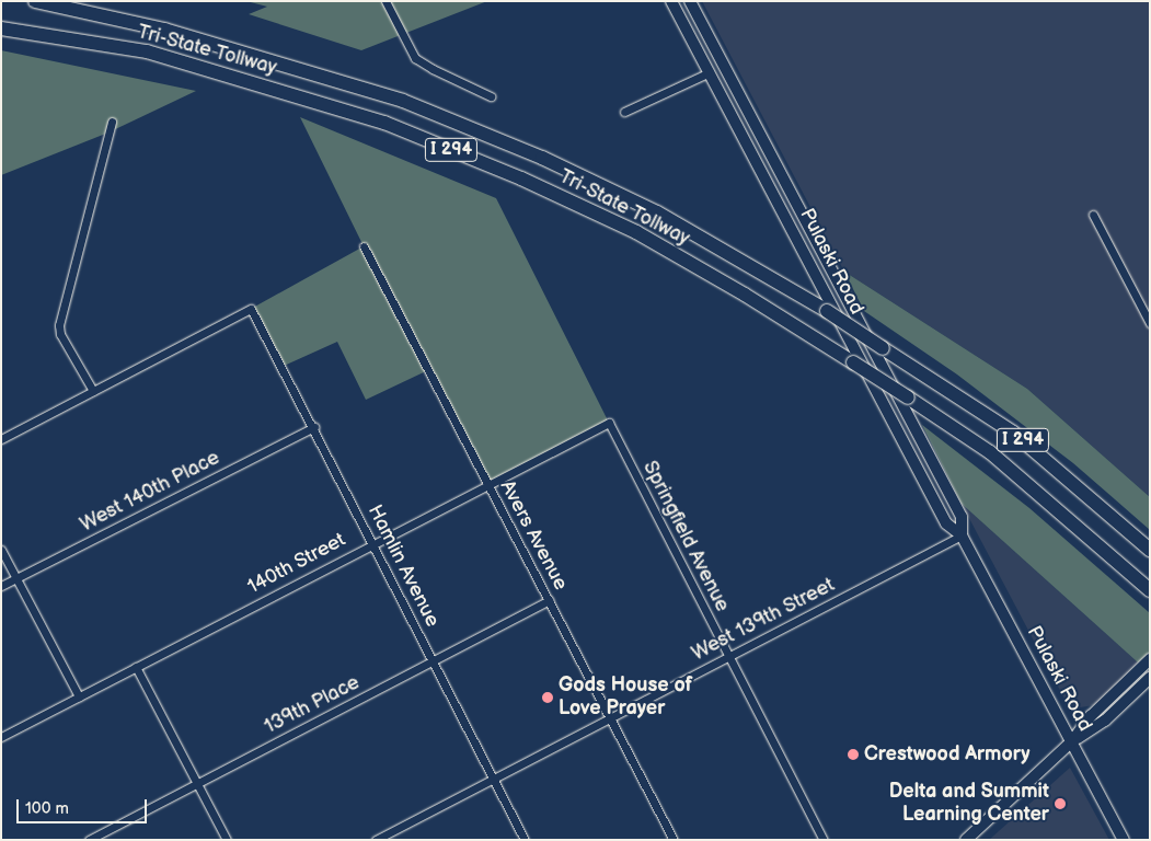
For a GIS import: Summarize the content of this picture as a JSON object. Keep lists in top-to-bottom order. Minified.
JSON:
{"streets":{"highway":["Tri-State Tollway","I 294"],"main road":["Pulaski Road"],"street":["West 140th Place","Avers Avenue","Springfield Avenue","140th Street","Hamlin Avenue","West 139th Street","139th Place"]},"crossings":[["Pulaski Road","West 139th Street"],["West 140th Place","Hamlin Avenue"],["Avers Avenue","140th Street"],["Avers Avenue","West 139th Street"],["Avers Avenue","139th Place"],["Springfield Avenue","140th Street"],["Springfield Avenue","West 139th Street"],["140th Street","Hamlin Avenue"],["Hamlin Avenue","West 139th Street"],["Hamlin Avenue","139th Place"]],"places":["Gods House of Love Prayer","Crestwood Armory","Delta and Summit Learning Center"],"scale_bar":"100 m"}
